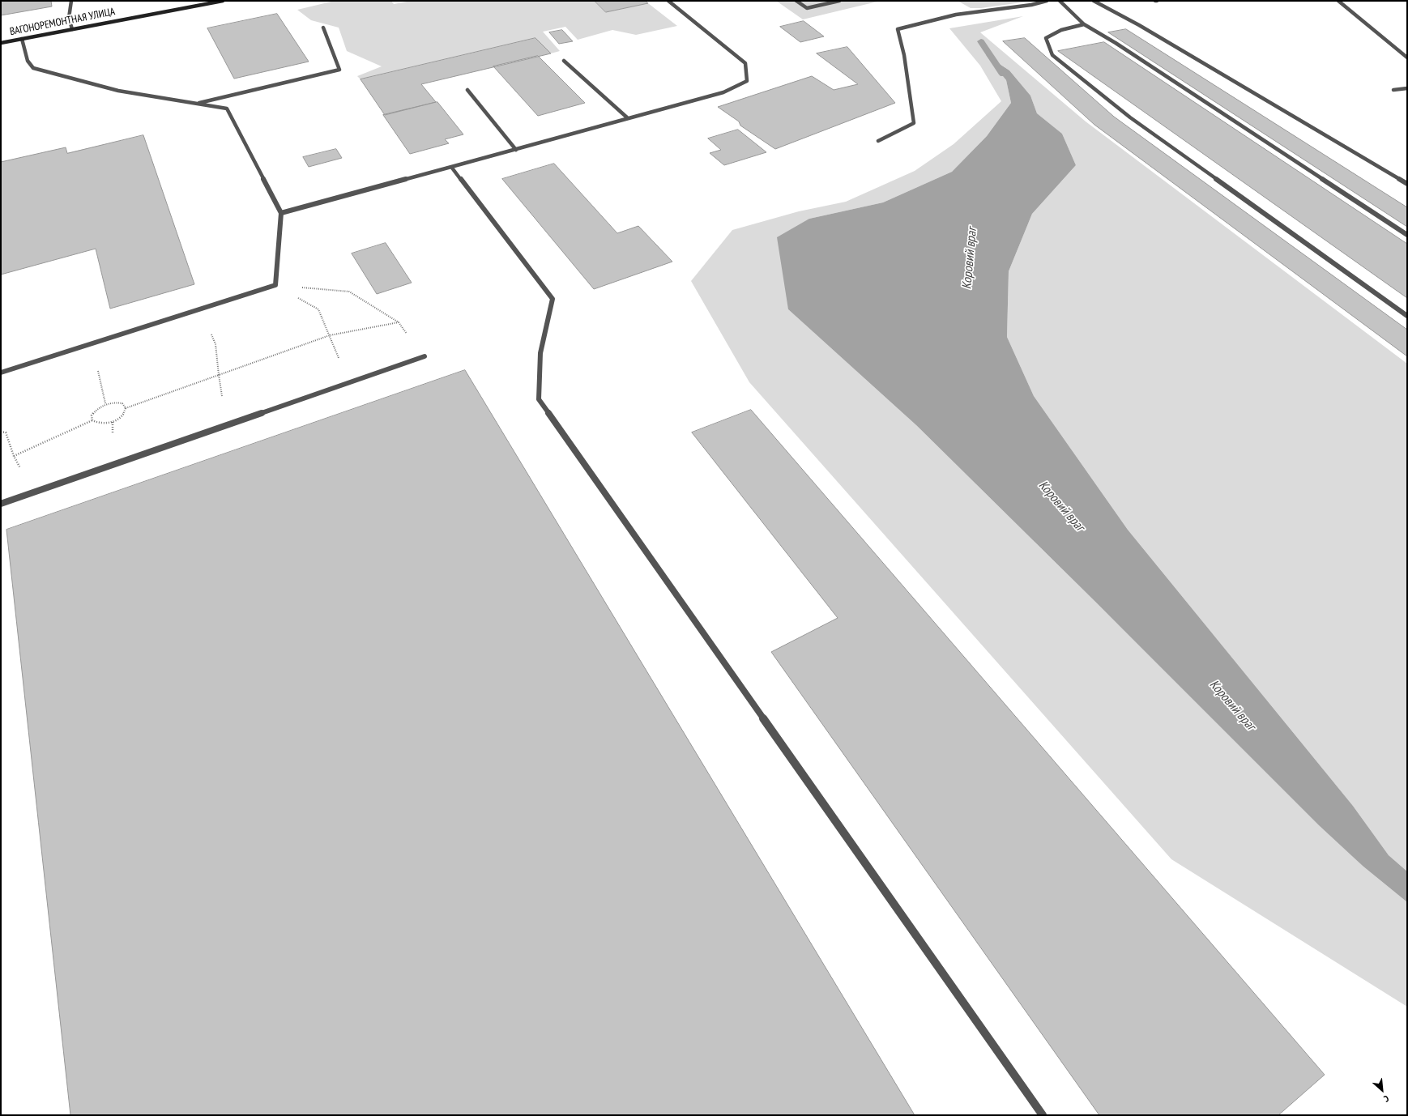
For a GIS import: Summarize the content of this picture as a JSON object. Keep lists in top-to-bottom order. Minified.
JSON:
{"streets":{"street":["ВАГОНОРЕМОНТНАЯ УЛИЦА"]},"water":["Коровий враг"],"north":"bottom right"}
